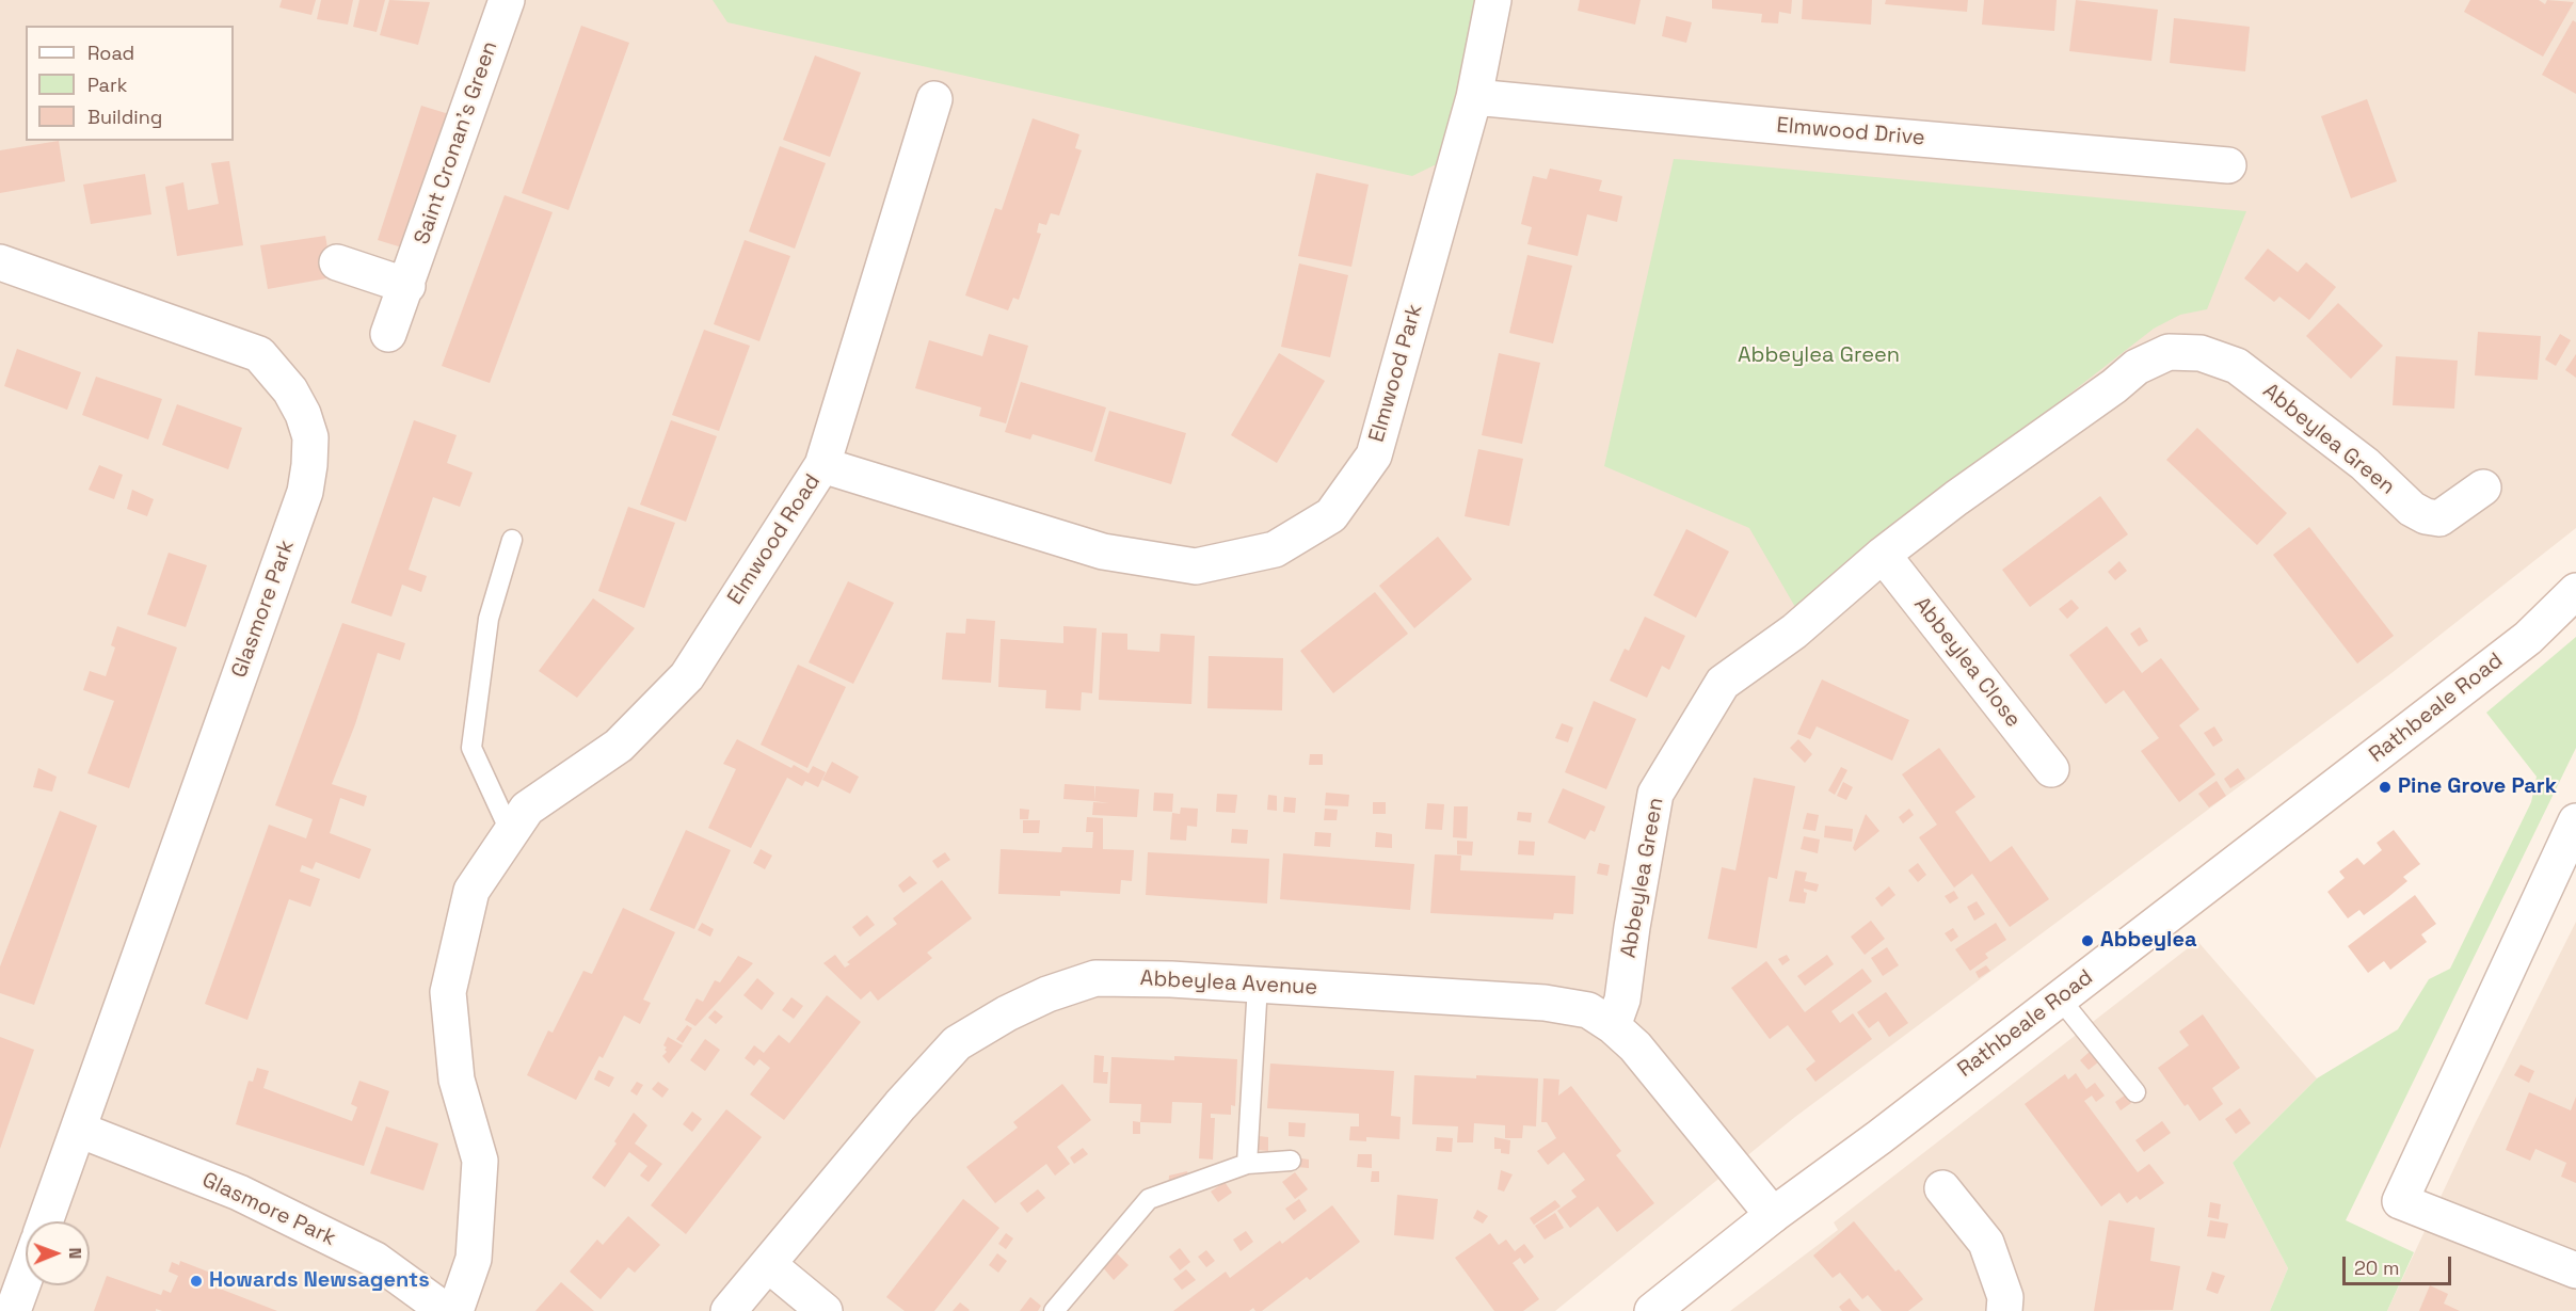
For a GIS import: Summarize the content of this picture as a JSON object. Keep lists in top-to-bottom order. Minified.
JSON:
{"streets":{"street":["Elmwood Drive","Saint Cronan's Green","Elmwood Park","Abbeylea Green","Elmwood Road","Glasmore Park","Abbeylea Close","Rathbeale Road","Abbeylea Avenue"]},"crossings":[["Elmwood Drive","Elmwood Park"],["Elmwood Park","Elmwood Road"],["Abbeylea Green","Abbeylea Close"],["Abbeylea Green","Abbeylea Avenue"],["Rathbeale Road","Abbeylea Avenue"]],"parks":["Abbeylea Green"],"places":["Pine Grove Park","Abbeylea","Howards Newsagents"],"legend":["Road","Park","Building"],"scale_bar":"20 m","north":"right"}
